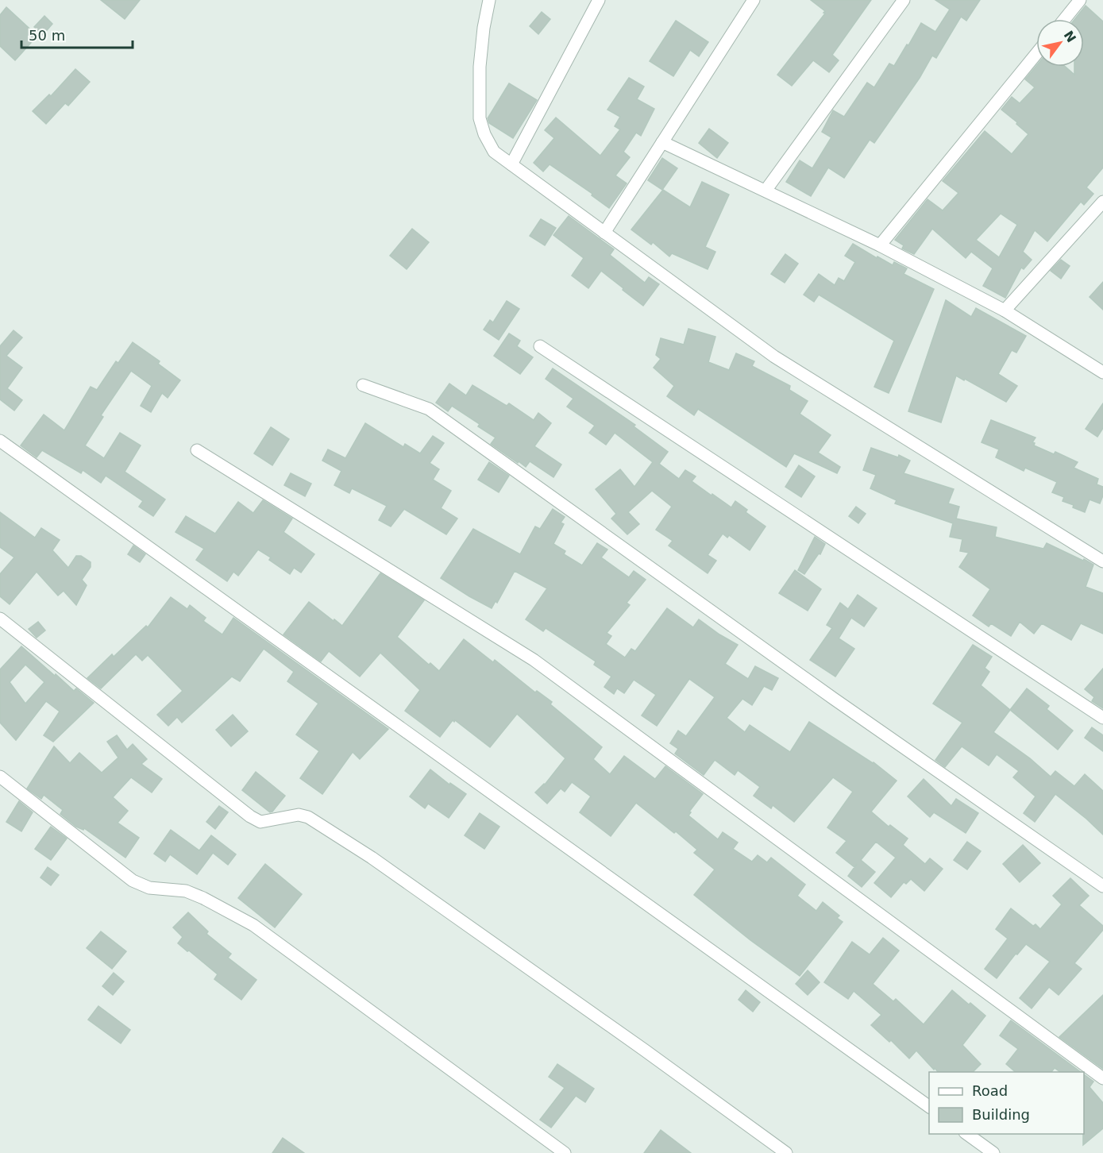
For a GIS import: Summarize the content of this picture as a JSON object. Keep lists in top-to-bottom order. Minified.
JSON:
{"legend":["Road","Building"],"scale_bar":"50 m","north":"top right"}
